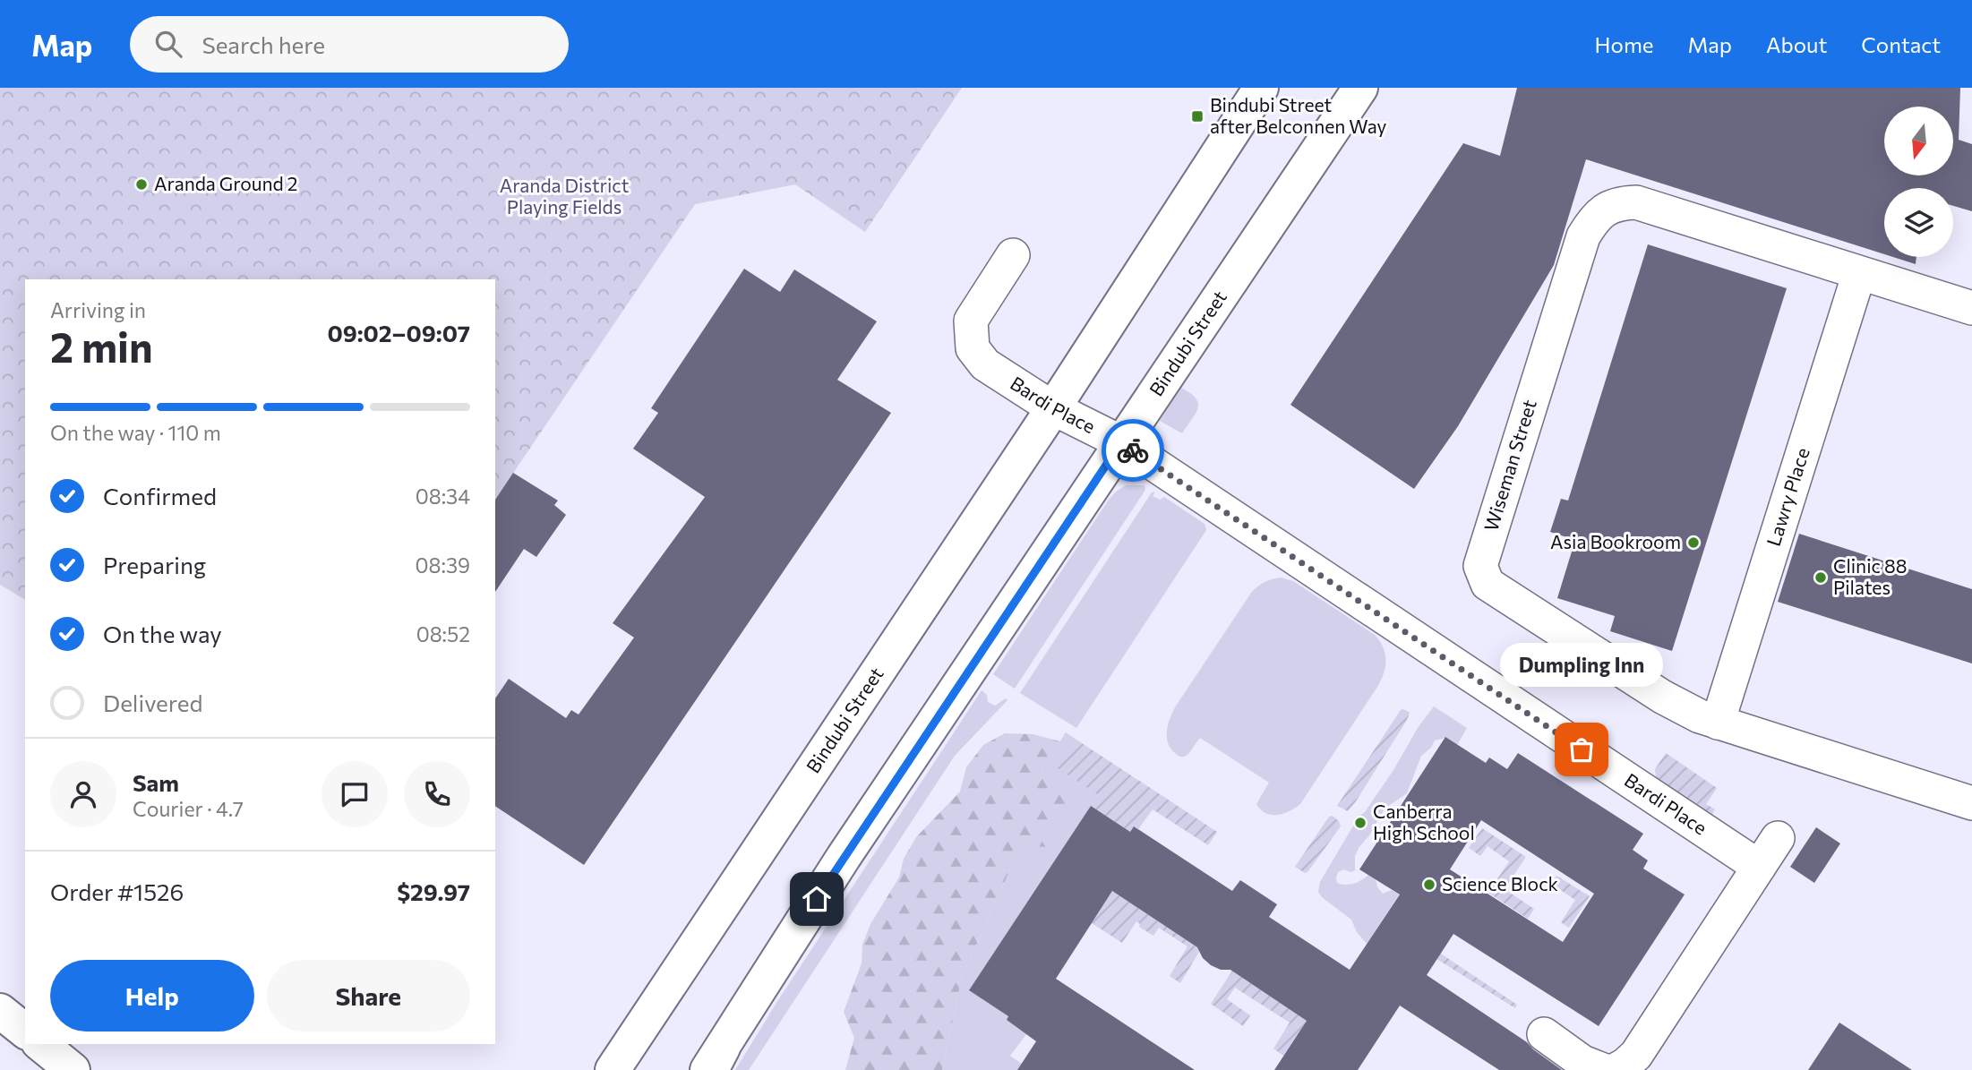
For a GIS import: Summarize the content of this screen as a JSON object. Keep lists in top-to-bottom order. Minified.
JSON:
{"streets":{"main road":["Bindubi Street"],"street":["Bardi Place","Wiseman Street","Lawry Place"]},"crossings":[["Bindubi Street","Bardi Place"],["Wiseman Street","Lawry Place"]],"parks":["Aranda District Playing Fields"],"places":{"transit":["Bindubi Street after Belconnen Way"],"other":["Aranda Ground 2","Asia Bookroom","Clinic 88 Pilates","Dumpling Inn","Canberra High School","Science Block"]},"north":"bottom","page":{"header":"Map","search":"Search here","nav":["Home","Map","About","Contact"],"heading":["2 min","Arriving in","09:02–09:07"],"panel":["Sam","Courier · 4.7","Order #1526","$29.97"],"bar":"On the way · 110 m","list":[["Confirmed","08:34"],["Preparing","08:39"],["On the way","08:52"],"Delivered"],"bubble":"Dumpling Inn","buttons":["Help","Share"]}}
